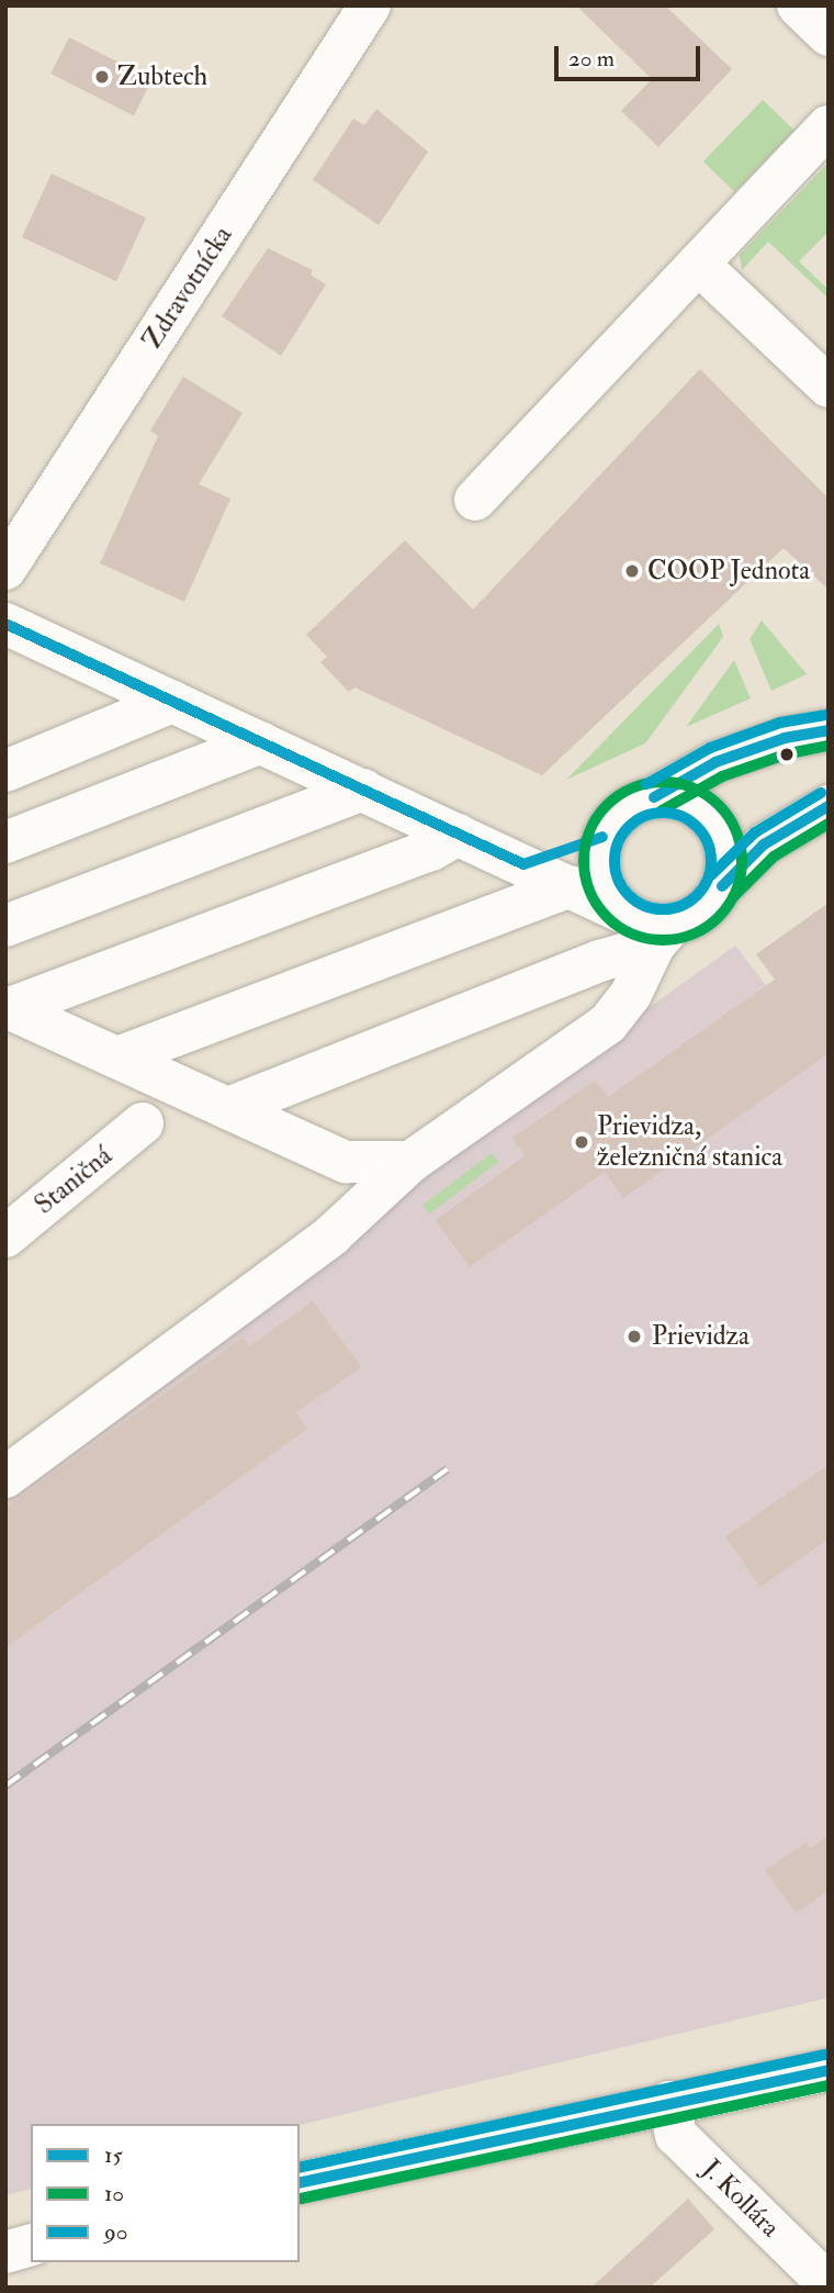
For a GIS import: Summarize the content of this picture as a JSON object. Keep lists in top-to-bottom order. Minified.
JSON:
{"streets":{"street":["Zdravotnícka","Staničná","J. Kollára"]},"places":["Zubtech","COOP Jednota","Prievidza, železničná stanica","Prievidza"],"lines":["transit line 15","transit line 90","transit line 10"],"legend":["15","10","90"],"scale_bar":"20 m"}
